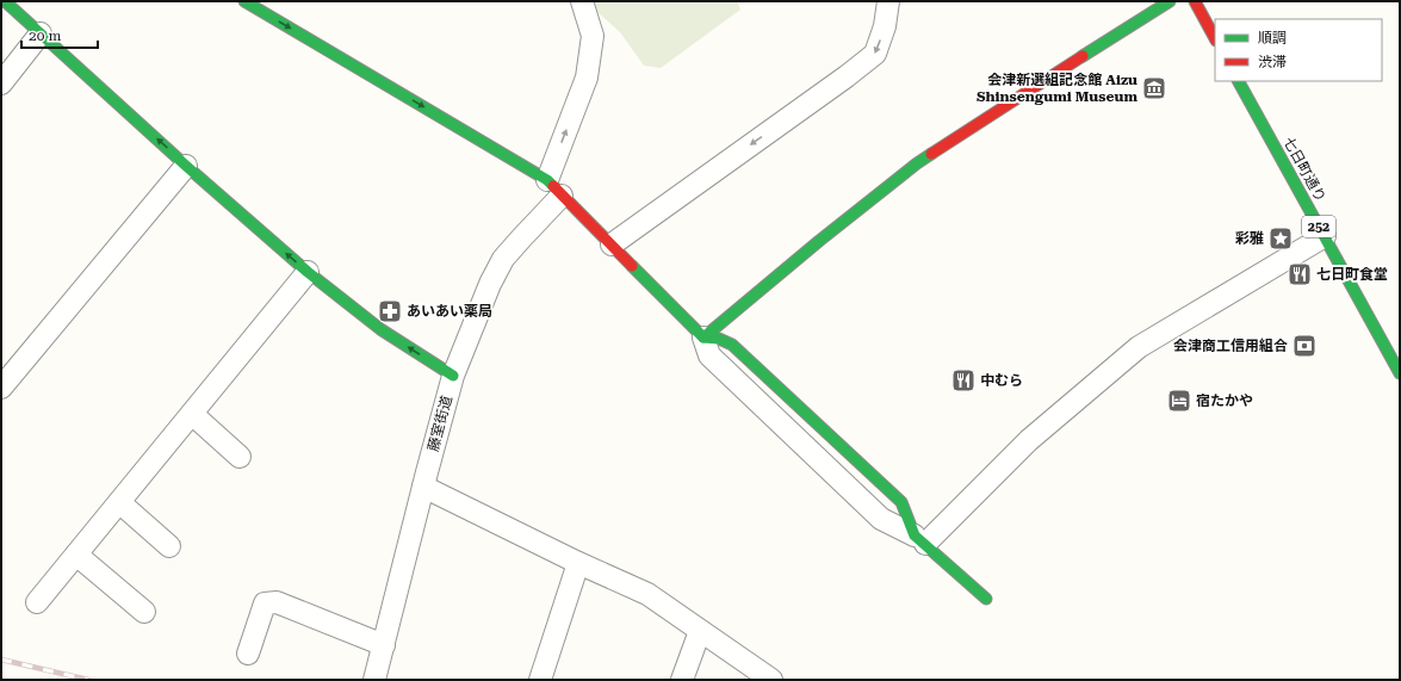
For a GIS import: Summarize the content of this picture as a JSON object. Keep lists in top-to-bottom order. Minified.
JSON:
{"streets":{"main road":["七日町通り","252"],"street":["藤室街道"]},"places":{"museum":["会津新選組記念館 Aizu Shinsengumi Museum"],"place":["彩雅"],"restaurant":["七日町食堂","中むら"],"pharmacy":["あいあい薬局"],"bank":["会津商工信用組合"],"hotel":["宿たかや"]},"legend":["順調","渋滞"],"scale_bar":"20 m"}
